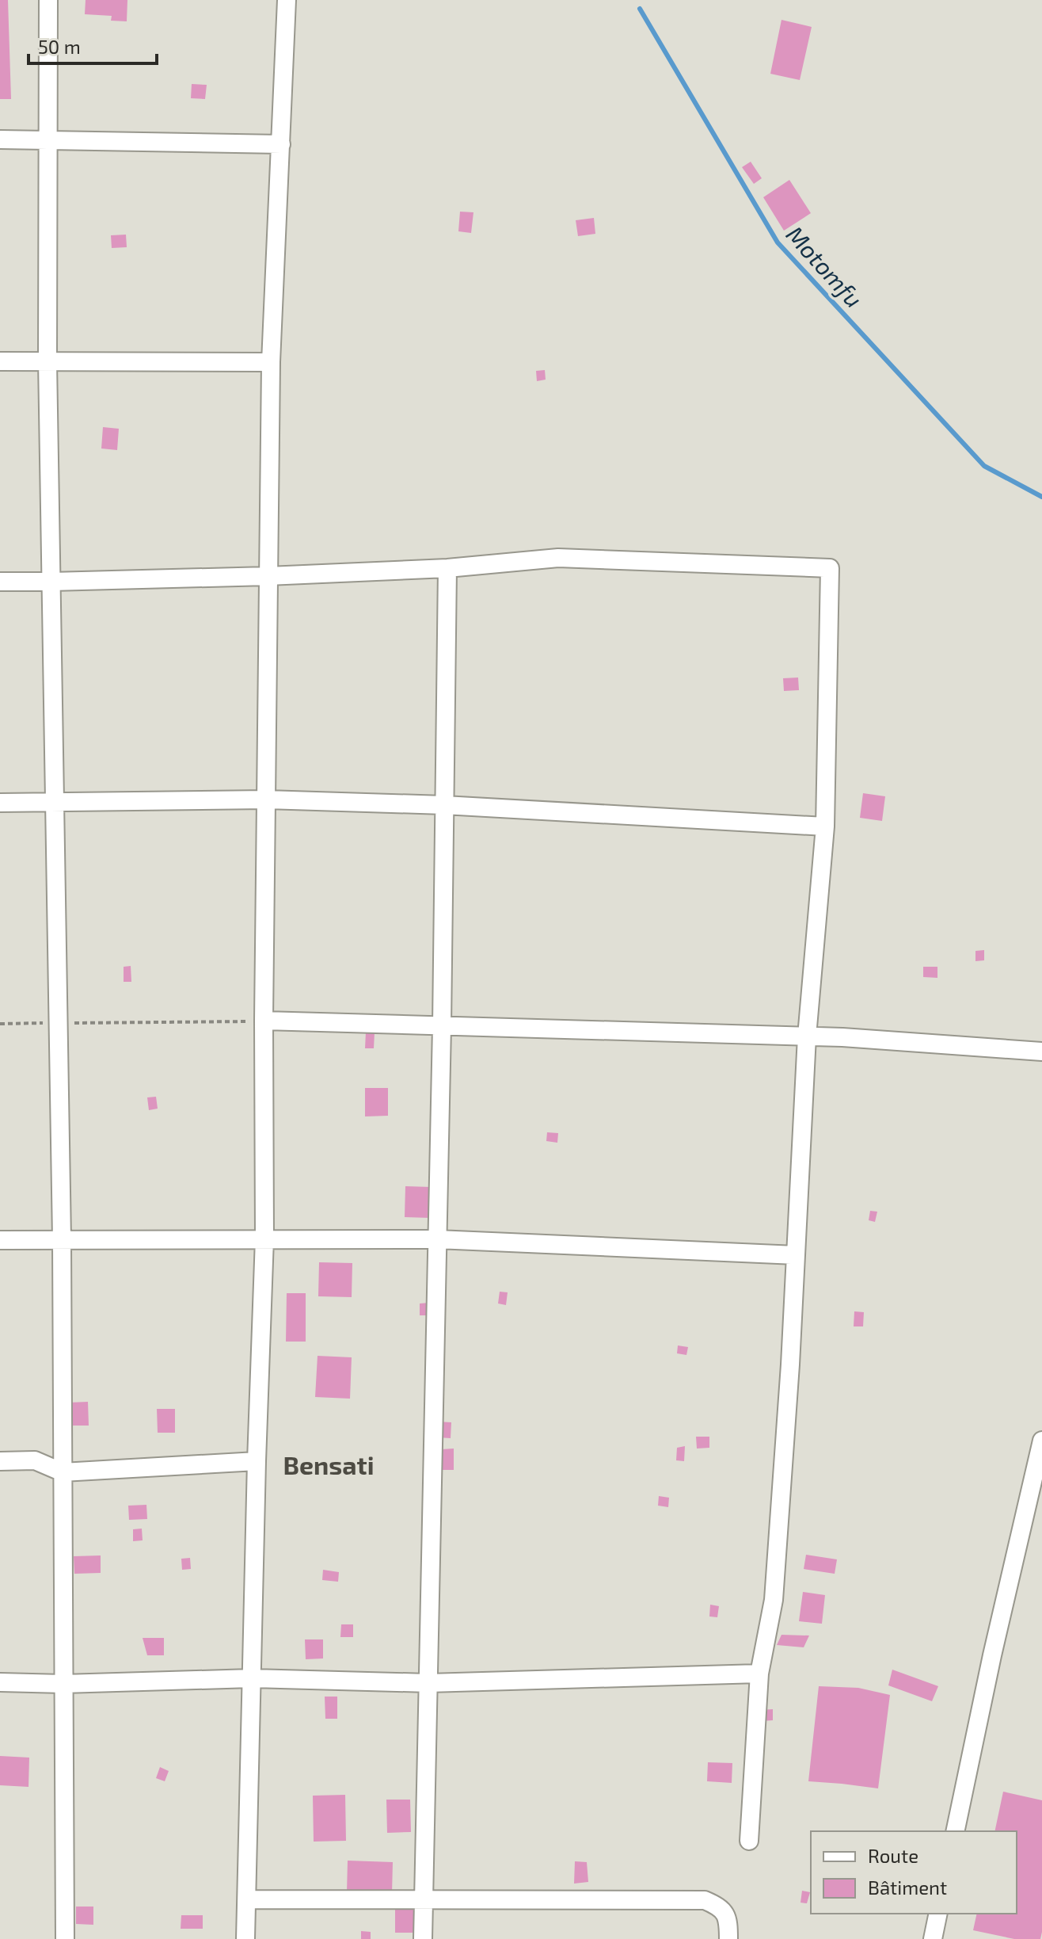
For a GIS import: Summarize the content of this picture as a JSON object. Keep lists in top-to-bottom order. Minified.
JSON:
{"districts":["Bensati"],"water":["Motomfu"],"legend":["Route","Bâtiment"],"scale_bar":"50 m"}
